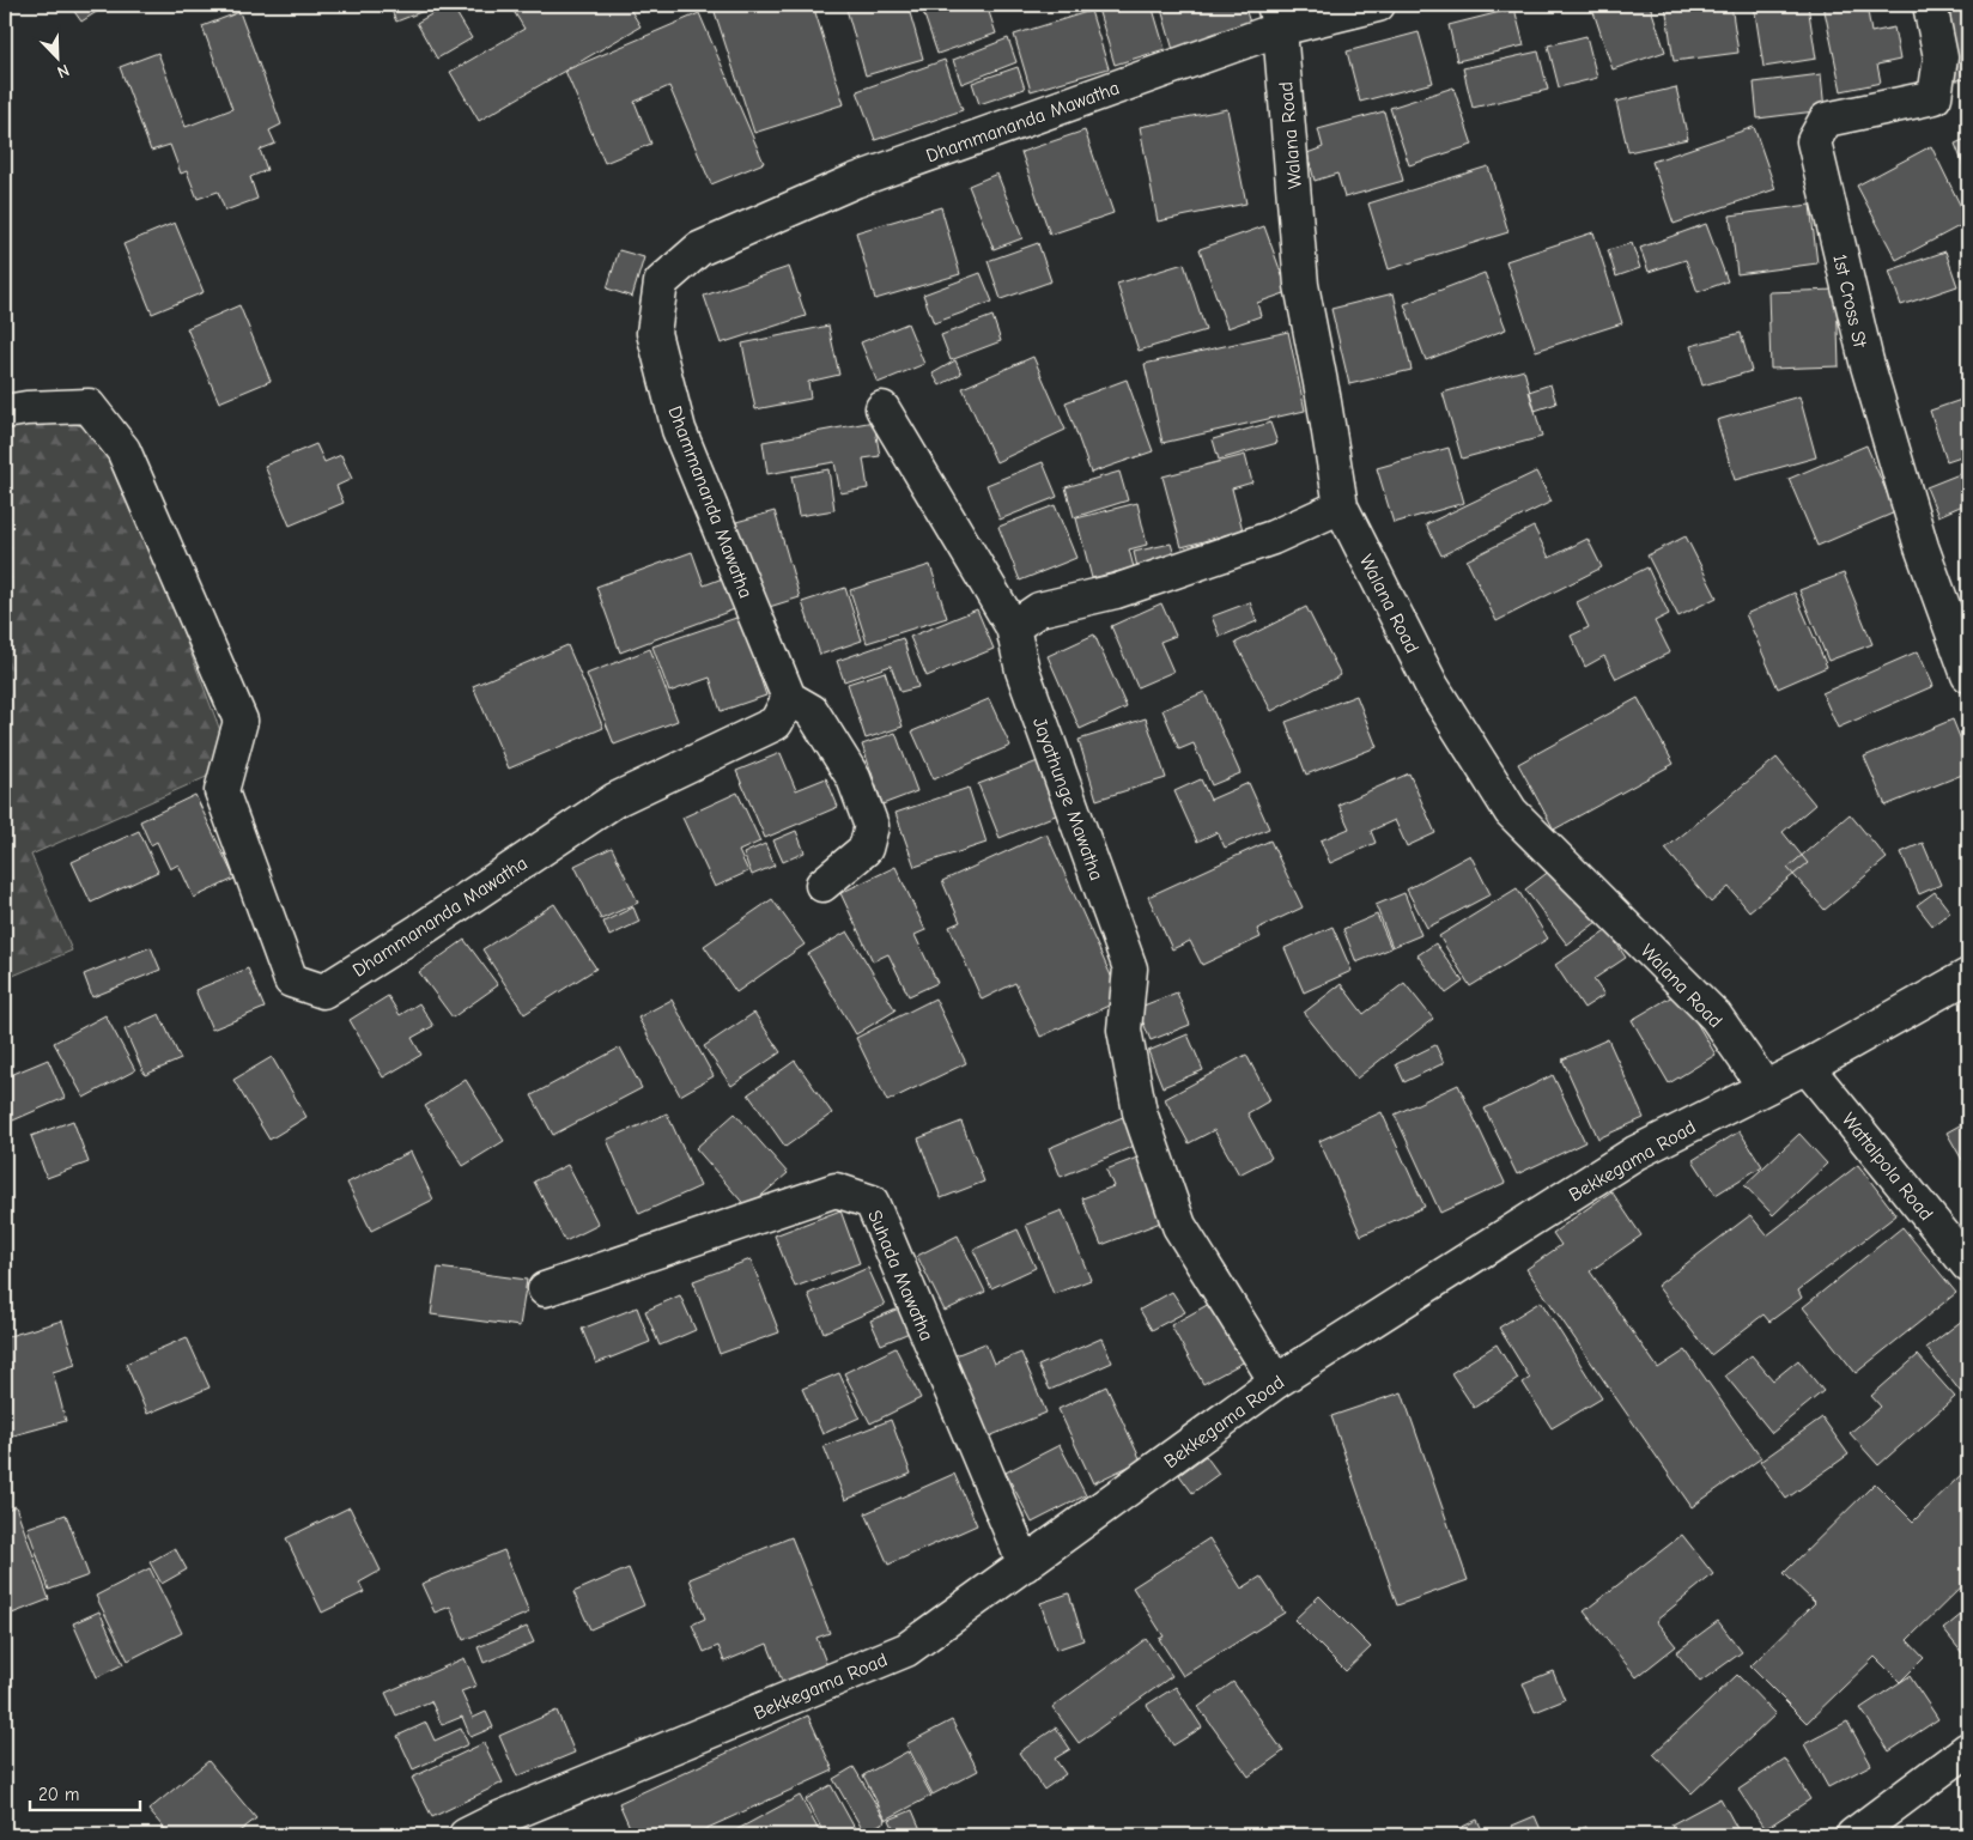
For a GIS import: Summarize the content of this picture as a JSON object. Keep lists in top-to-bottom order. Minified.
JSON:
{"streets":{"street":["Dhammananda Mawatha","Walana Road","1st Cross St","Jayathunge Mawatha","Bekkegama Road","Wattalpola Road","Suhada Mawatha"]},"crossings":[["Dhammananda Mawatha","Walana Road"],["Walana Road","Bekkegama Road"],["Jayathunge Mawatha","Bekkegama Road"],["Bekkegama Road","Wattalpola Road"],["Bekkegama Road","Suhada Mawatha"]],"scale_bar":"20 m","north":"bottom right"}
